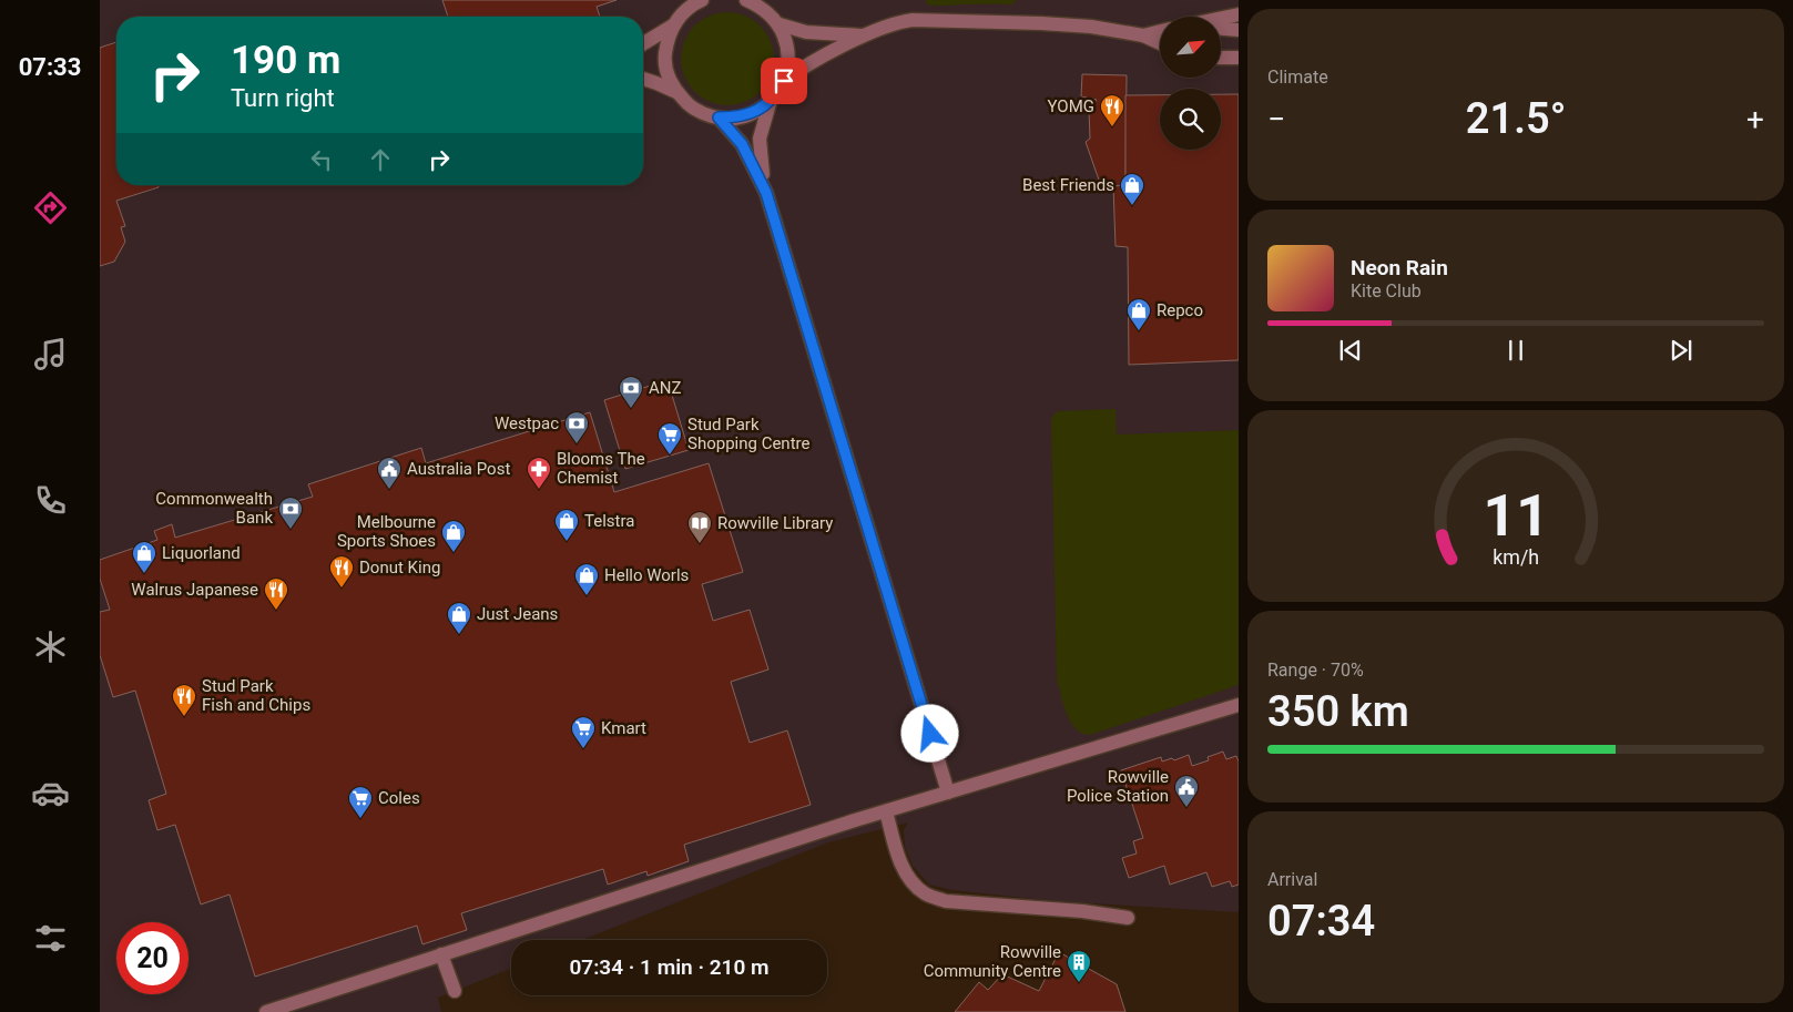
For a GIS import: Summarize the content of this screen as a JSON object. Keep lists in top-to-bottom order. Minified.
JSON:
{"places":{"restaurant":["YOMG","Donut King","Walrus Japanese","Stud Park Fish and Chips"],"shop":["Best Friends","Repco","Telstra","Melbourne Sports Shoes","Liquorland","Hello Worls","Just Jeans"],"bank":["ANZ","Westpac","Commonwealth Bank"],"supermarket":["Stud Park Shopping Centre","Kmart","Coles"],"public building":["Australia Post","Rowville Police Station"],"pharmacy":["Blooms The Chemist"],"library":["Rowville Library"],"building":["Rowville Community Centre"]},"north":"top right","page":{"tabs":"07:33","tile":["Climate",["Range · 70%","350 km"],["Arrival","07:34"]],"turn":["190 m","Turn right"],"heat":["−","21.5°","+"],"song":["Neon Rain","Kite Club"],"limit":"20","trip":"07:34 · 1 min · 210 m","gauge":["11","km/h"]}}
